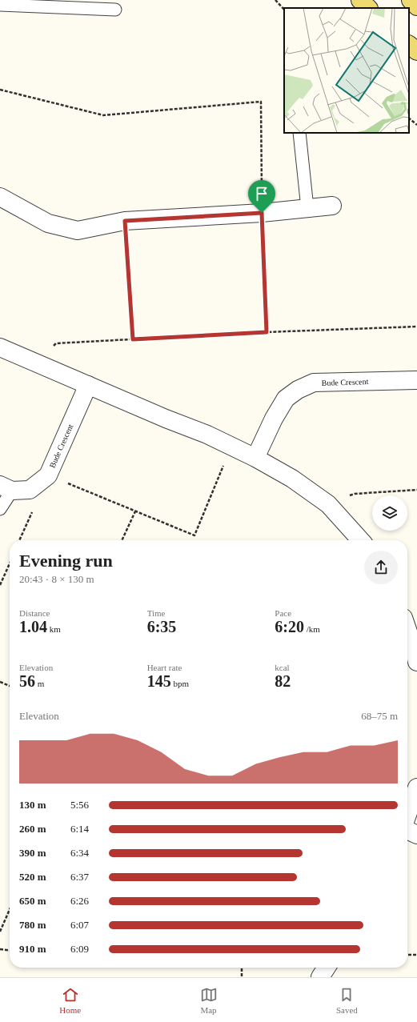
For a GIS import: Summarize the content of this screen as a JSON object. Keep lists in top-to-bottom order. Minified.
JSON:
{"streets":{"street":["Bude Crescent"]},"page":{"heading":["Evening run","20:43 · 8 × 130 m"],"stats":[["Distance","1.04 km"],["Time","6:35"],["Pace","6:20 /km"],["Elevation","56 m"],["Heart rate","145 bpm"],["kcal","82"]],"chart":["Elevation","68–75 m"],"list":[{"name":"130 m","note":"5:56"},{"name":"260 m","note":"6:14"},{"name":"390 m","note":"6:34"},{"name":"520 m","note":"6:37"},{"name":"650 m","note":"6:26"},{"name":"780 m","note":"6:07"},{"name":"910 m","note":"6:09"}],"tabs":["Home","Map","Saved"]}}
